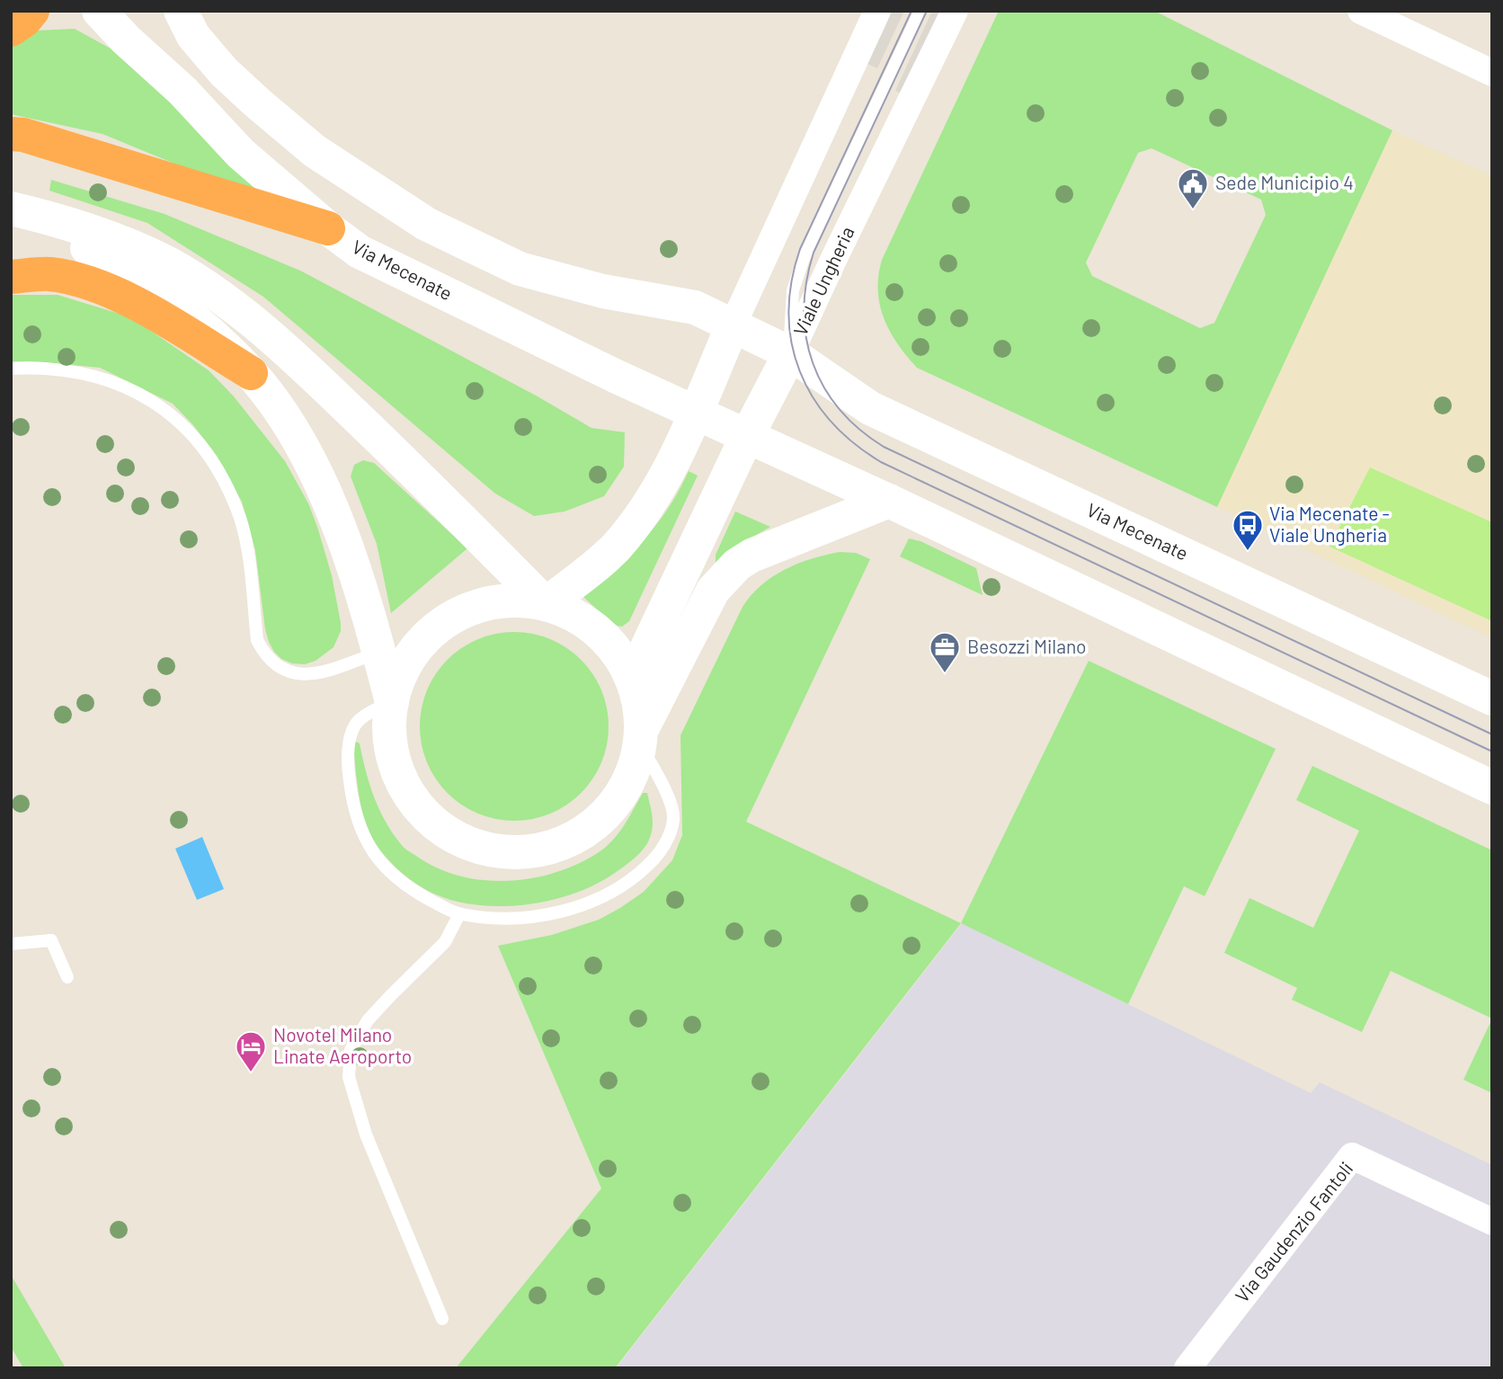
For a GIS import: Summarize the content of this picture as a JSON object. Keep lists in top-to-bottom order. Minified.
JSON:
{"streets":{"main road":["Via Mecenate"],"street":["Viale Ungheria","Via Gaudenzio Fantoli"]},"crossings":[["Via Mecenate","Viale Ungheria"]],"places":{"public building":["Sede Municipio 4"],"bus stop":["Via Mecenate - Viale Ungheria"],"office":["Besozzi Milano"],"hotel":["Novotel Milano Linate Aeroporto"]}}
